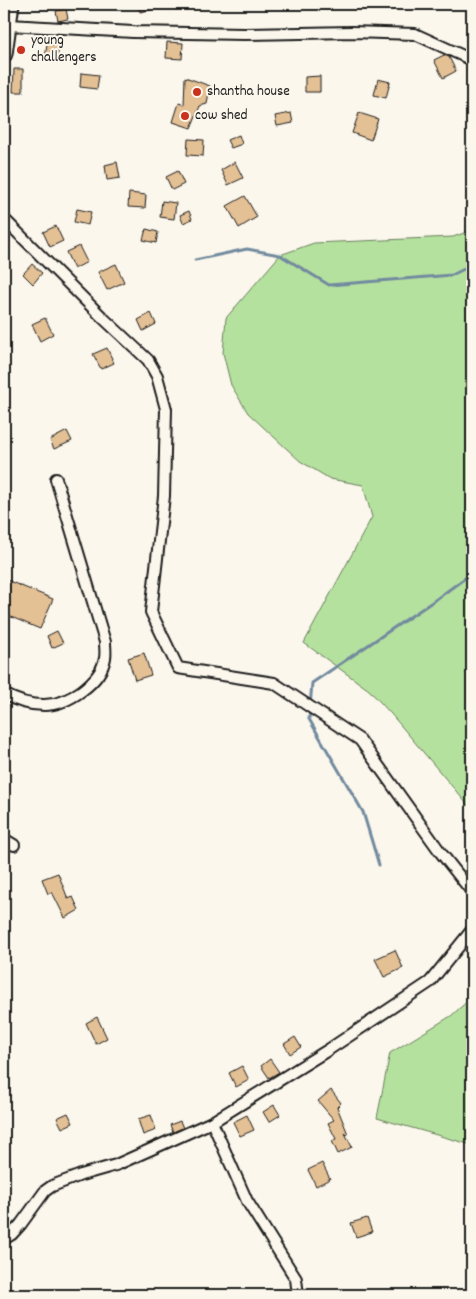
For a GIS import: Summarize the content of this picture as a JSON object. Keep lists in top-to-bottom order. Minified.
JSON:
{"places":["young challengers","shantha house","cow shed"]}
